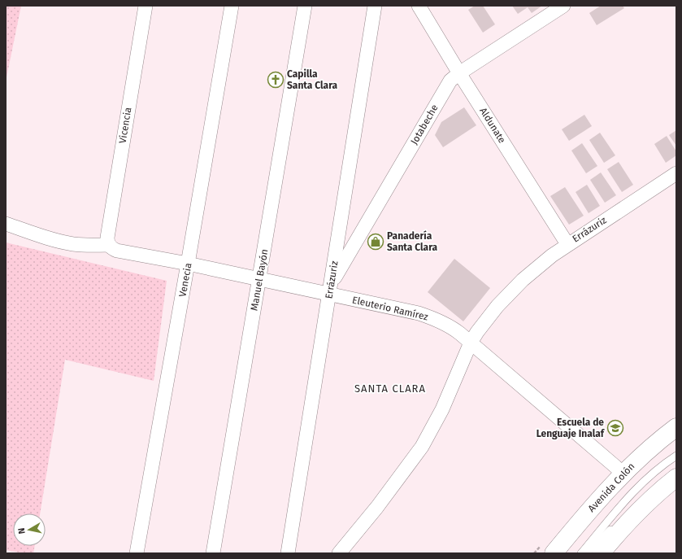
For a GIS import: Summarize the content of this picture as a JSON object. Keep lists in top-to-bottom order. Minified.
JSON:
{"streets":{"main road":["Avenida Colón"],"street":["Jotabeche","Vicencia","Aldunate","Errázuriz","Venecia","Manuel Bayón","Eleuterio Ramírez"]},"crossings":[["Jotabeche","Aldunate"],["Jotabeche","Errázuriz"],["Jotabeche","Eleuterio Ramírez"],["Vicencia","Eleuterio Ramírez"],["Aldunate","Errázuriz"],["Errázuriz","Eleuterio Ramírez"],["Venecia","Eleuterio Ramírez"],["Manuel Bayón","Eleuterio Ramírez"],["Eleuterio Ramírez","Avenida Colón"]],"districts":["SANTA CLARA"],"places":{"church":["Capilla Santa Clara"],"shop":["Panadería Santa Clara"],"school or university":["Escuela de Lenguaje Inalaf"]},"north":"left"}
